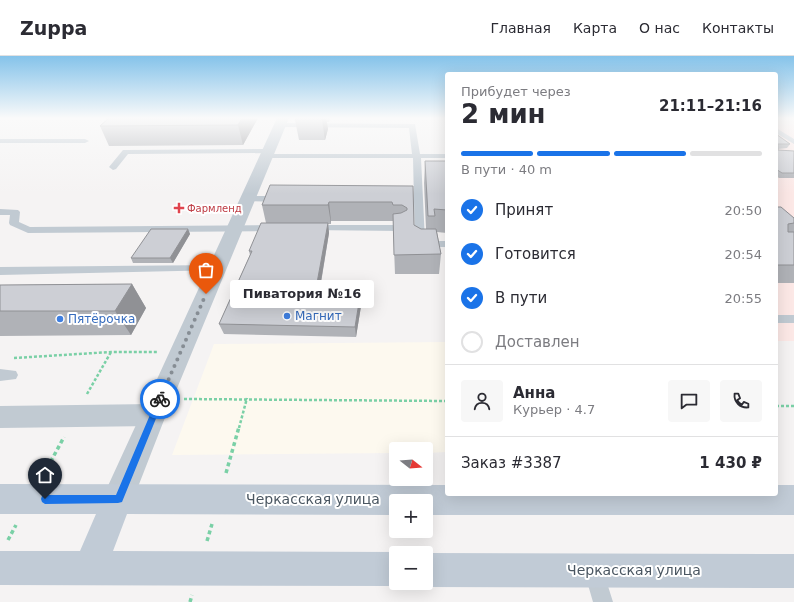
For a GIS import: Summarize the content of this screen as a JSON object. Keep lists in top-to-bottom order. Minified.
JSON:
{"streets":{"main road":["Черкасская улица"]},"places":{"health":["Фармленд"],"other":["Пиватория №16","Магнит","Пятёрочка"]},"north":"right","page":{"header":"Zuppa","nav":["Главная","Карта","О нас","Контакты"],"heading":["2 мин","Прибудет через","21:11–21:16"],"panel":["Анна","Курьер · 4.7","Заказ #3387","1 430 ₽"],"bar":"В пути · 40 m","list":[["Принят","20:50"],["Готовится","20:54"],["В пути","20:55"],"Доставлен"],"bubble":"Пиватория №16","map_buttons":["+","−"]}}
